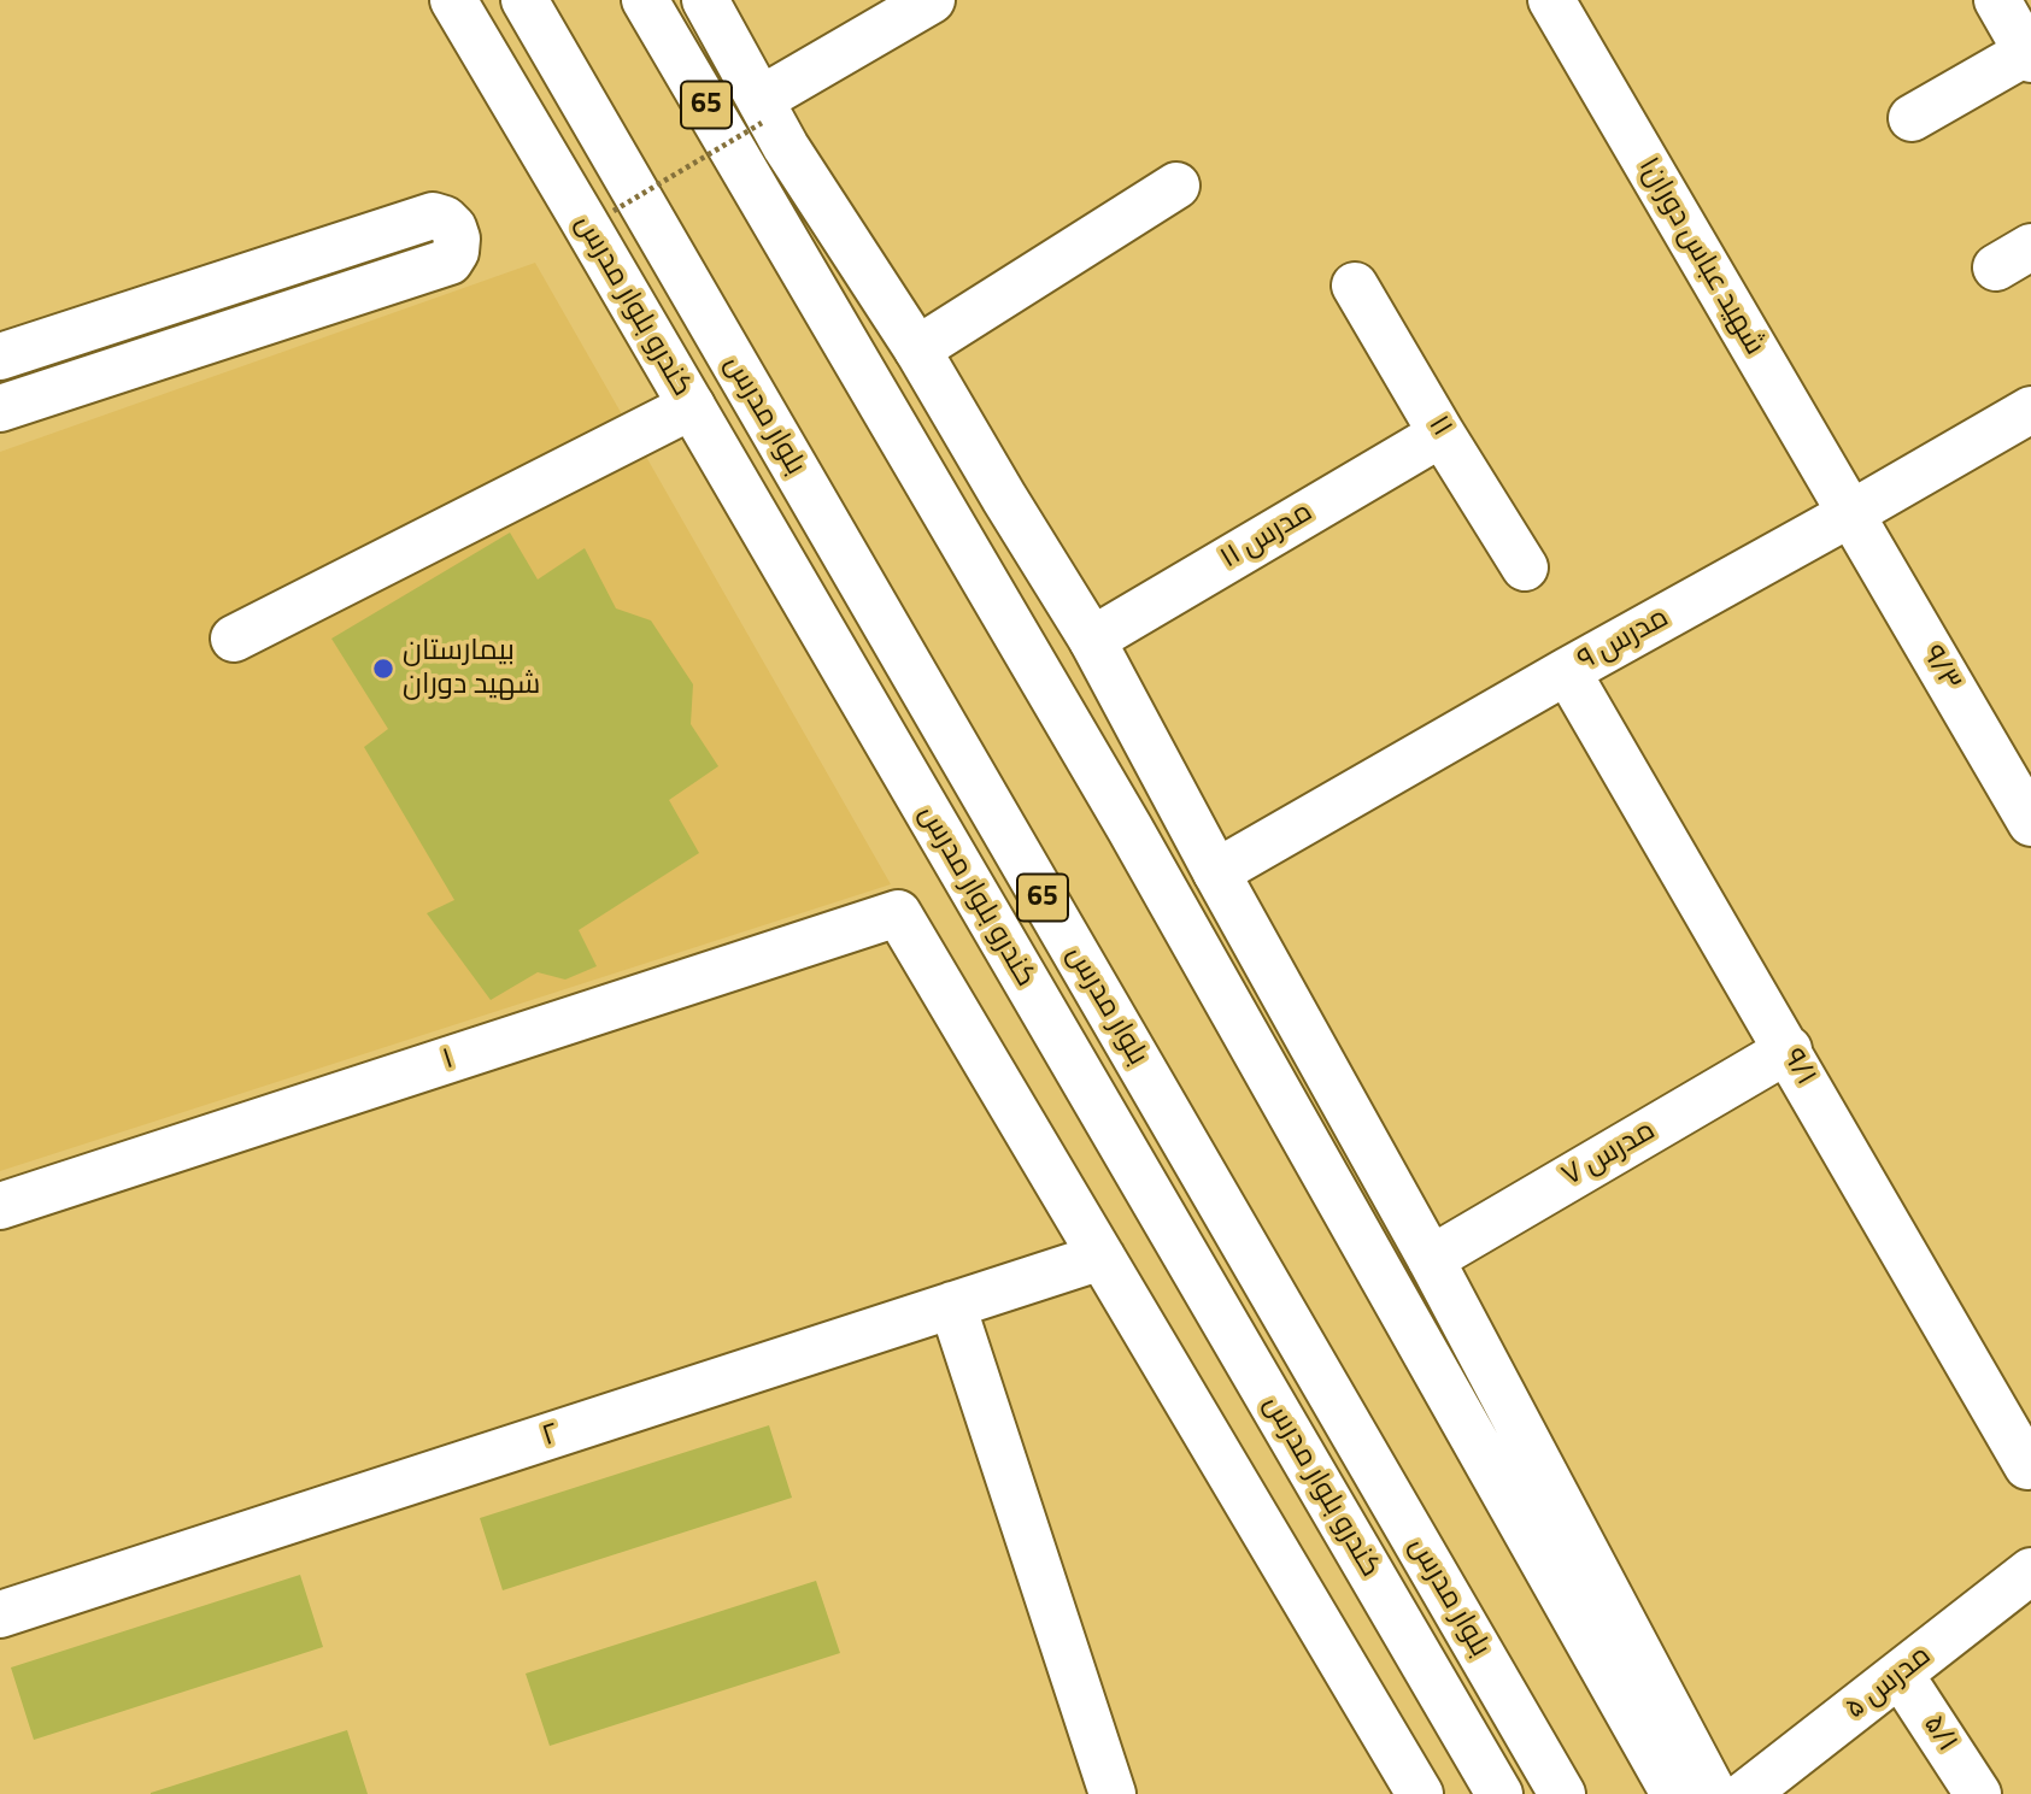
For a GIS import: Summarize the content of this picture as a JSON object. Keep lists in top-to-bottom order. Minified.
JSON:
{"streets":{"street":["65","شهید عباس دوران۱","کندرو بلوار مدرس","بلوار مدرس","۱۱","مدرس ۱۱","مدرس ۹","۹/۳","۱","۹/۱","مدرس ۷","۲","مدرس ۵","۵/۱"]},"crossings":[["شهید عباس دوران۱","مدرس ۹"],["شهید عباس دوران۱","۹/۳"],["۱۱","مدرس ۱۱"],["مدرس ۹","۹/۳"],["مدرس ۹","۹/۱"],["۱","۲"],["۹/۱","مدرس ۷"],["مدرس ۵","۵/۱"]],"places":["بیمارستان شهید دوران"]}
